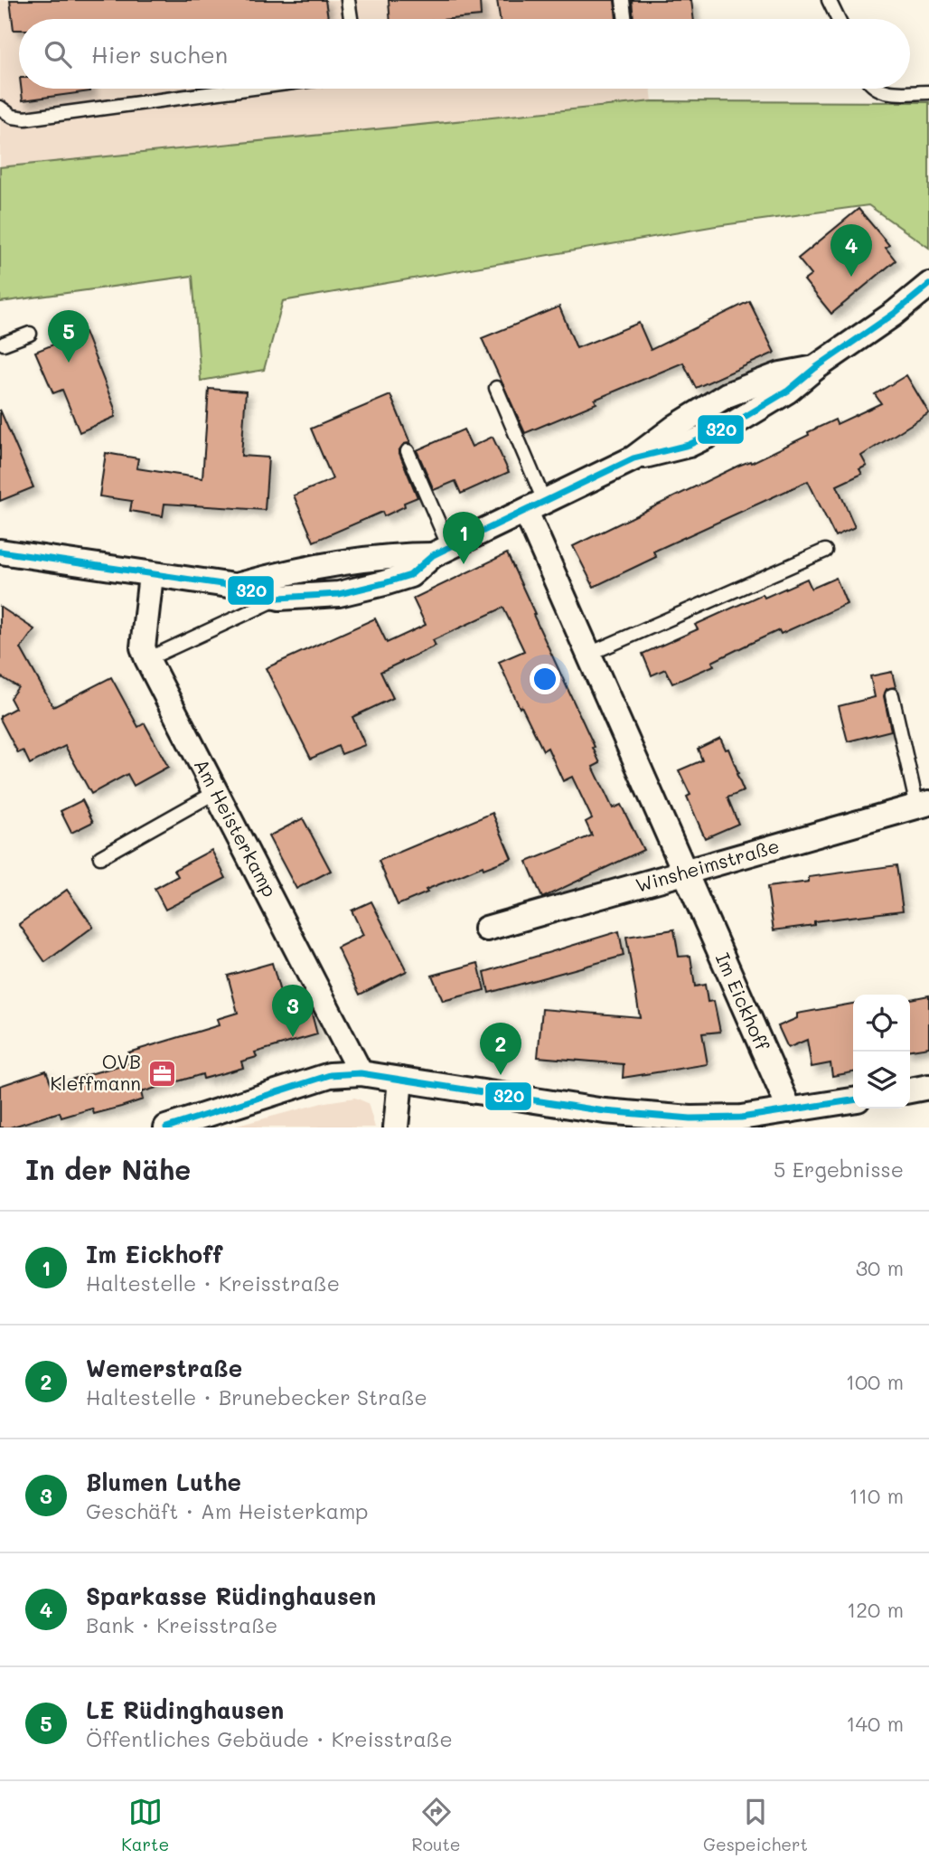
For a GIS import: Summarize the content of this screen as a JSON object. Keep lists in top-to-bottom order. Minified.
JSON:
{"streets":{"street":["Am Heisterkamp","Winsheimstraße","Im Eickhoff"]},"crossings":[["Winsheimstraße","Im Eickhoff"]],"places":{"office":["OVB Kleffmann"]},"lines":["transit line 320"],"page":{"search":"Hier suchen","pins":["4","5","1","3","2"],"heading":["In der Nähe","5 Ergebnisse"],"list":[{"mark":"1","name":"Im Eickhoff","note":"Haltestelle · Kreisstraße","value":"30 m"},{"mark":"2","name":"Wemerstraße","note":"Haltestelle · Brunebecker Straße","value":"100 m"},{"mark":"3","name":"Blumen Luthe","note":"Geschäft · Am Heisterkamp","value":"110 m"},{"mark":"4","name":"Sparkasse Rüdinghausen","note":"Bank · Kreisstraße","value":"120 m"},{"mark":"5","name":"LE Rüdinghausen","note":"Öffentliches Gebäude · Kreisstraße","value":"140 m"}],"nav":["Karte","Route","Gespeichert"]}}
